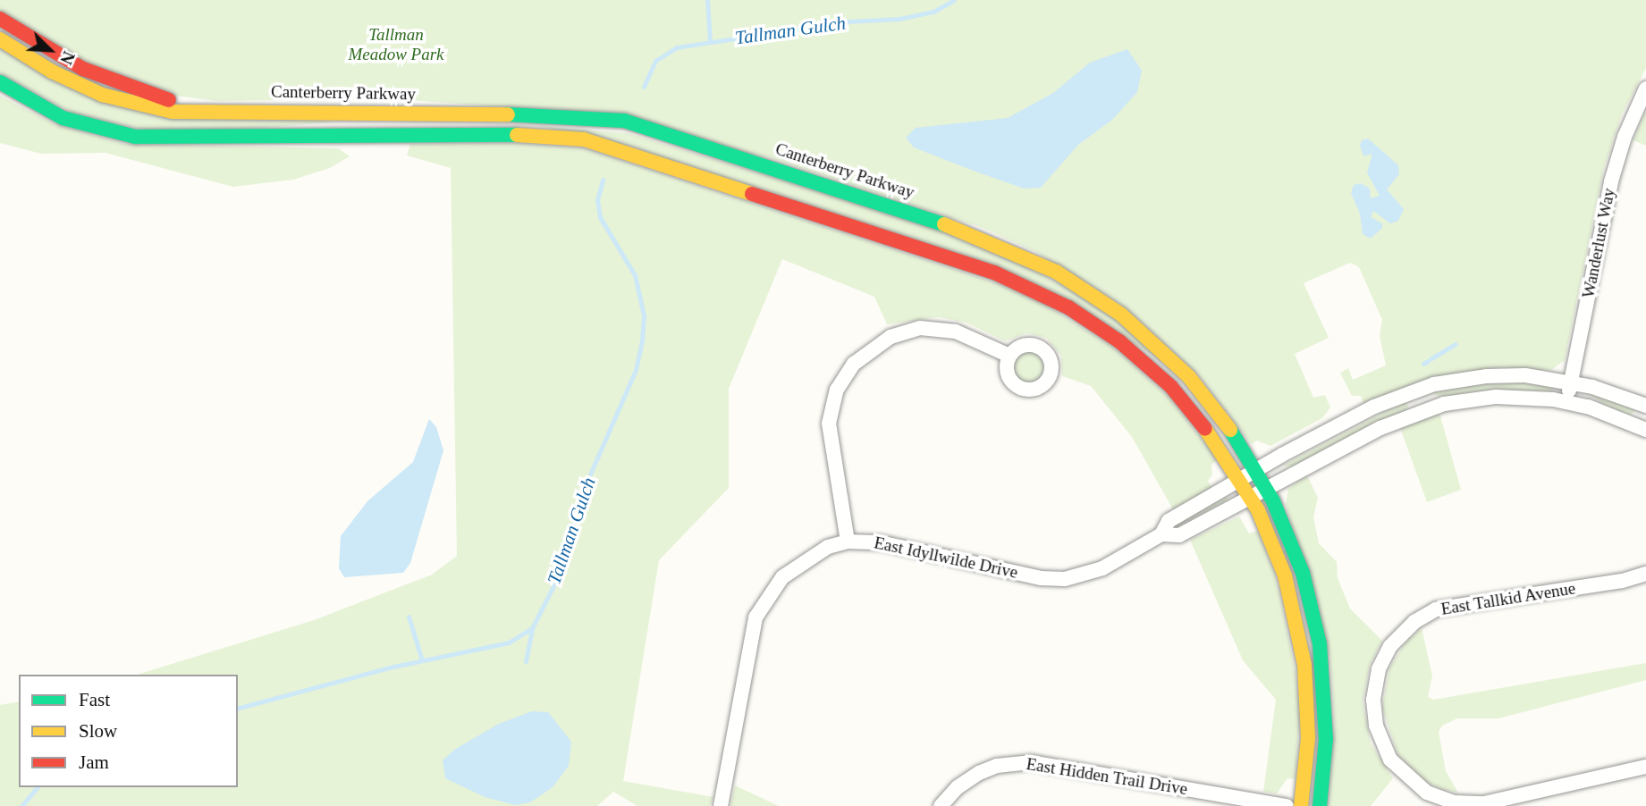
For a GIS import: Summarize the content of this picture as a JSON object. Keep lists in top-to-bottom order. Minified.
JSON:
{"streets":{"street":["Canterberry Parkway","Wanderlust Way","East Idyllwilde Drive","East Tallkid Avenue","East Hidden Trail Drive"]},"crossings":[["Canterberry Parkway","East Idyllwilde Drive"],["Wanderlust Way","East Idyllwilde Drive"]],"water":["Tallman Gulch"],"parks":["Tallman Meadow Park"],"legend":["Fast","Slow","Jam"],"north":"bottom right"}
